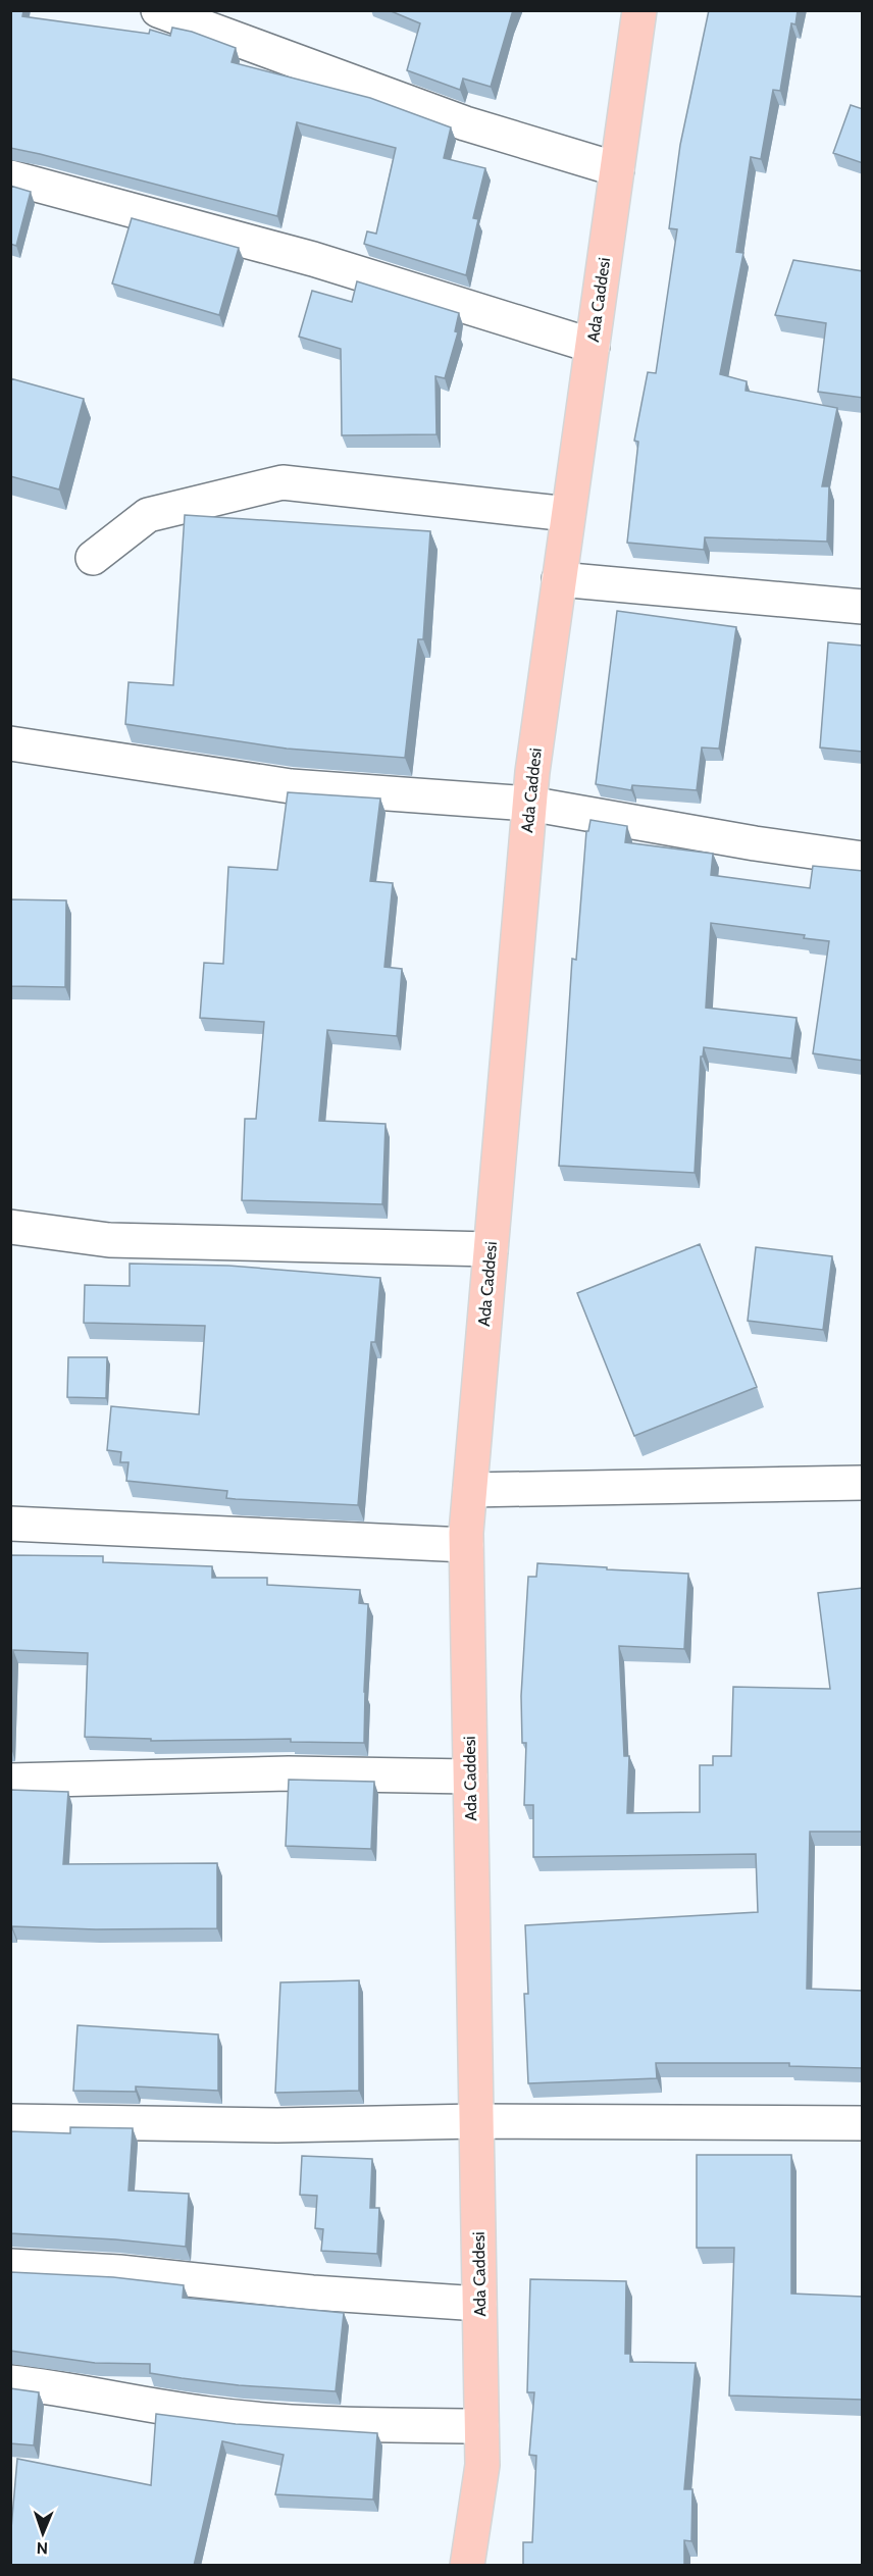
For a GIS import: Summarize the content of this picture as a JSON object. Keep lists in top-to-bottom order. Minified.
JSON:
{"streets":{"main road":["Ada Caddesi"]},"north":"bottom"}
